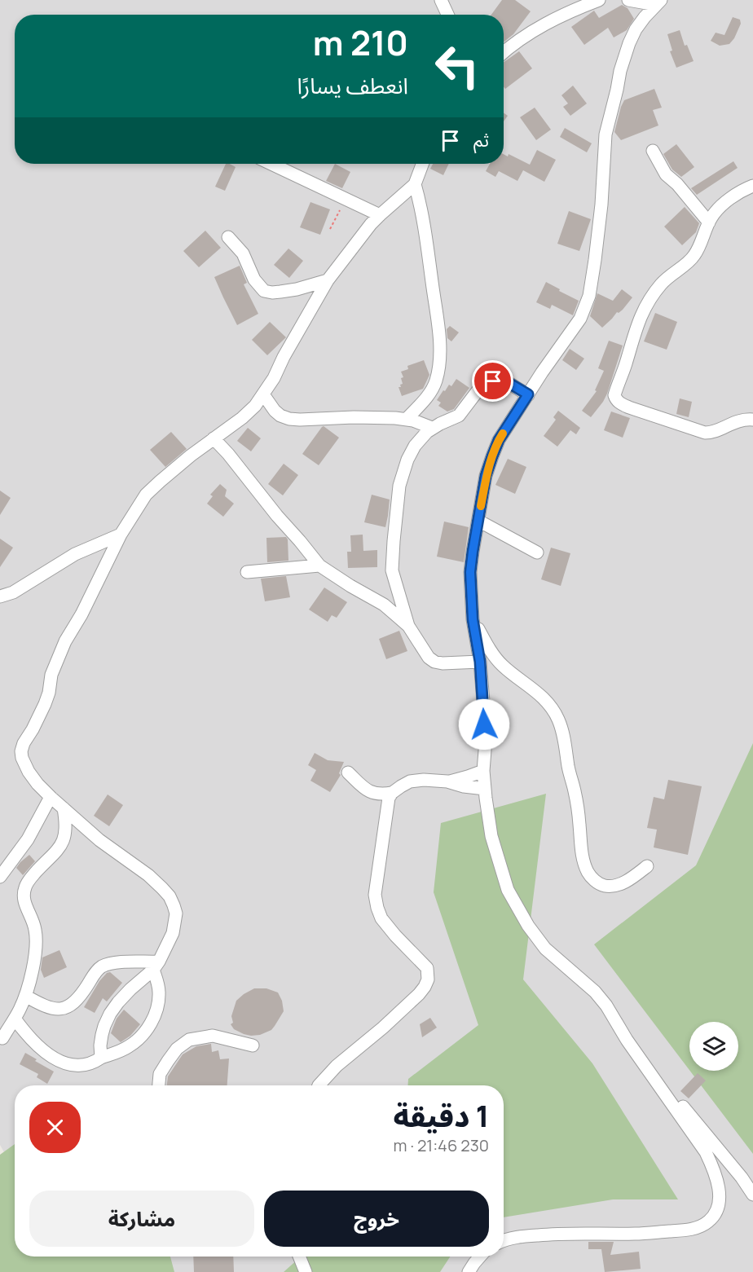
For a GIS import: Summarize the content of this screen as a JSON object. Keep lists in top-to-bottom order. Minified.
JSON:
{"page":{"turn":["210 m","انعطف يسارًا"],"then":"ثم","heading":["1 دقيقة","230 m · 21:46"],"buttons":["خروج","مشاركة"]}}
